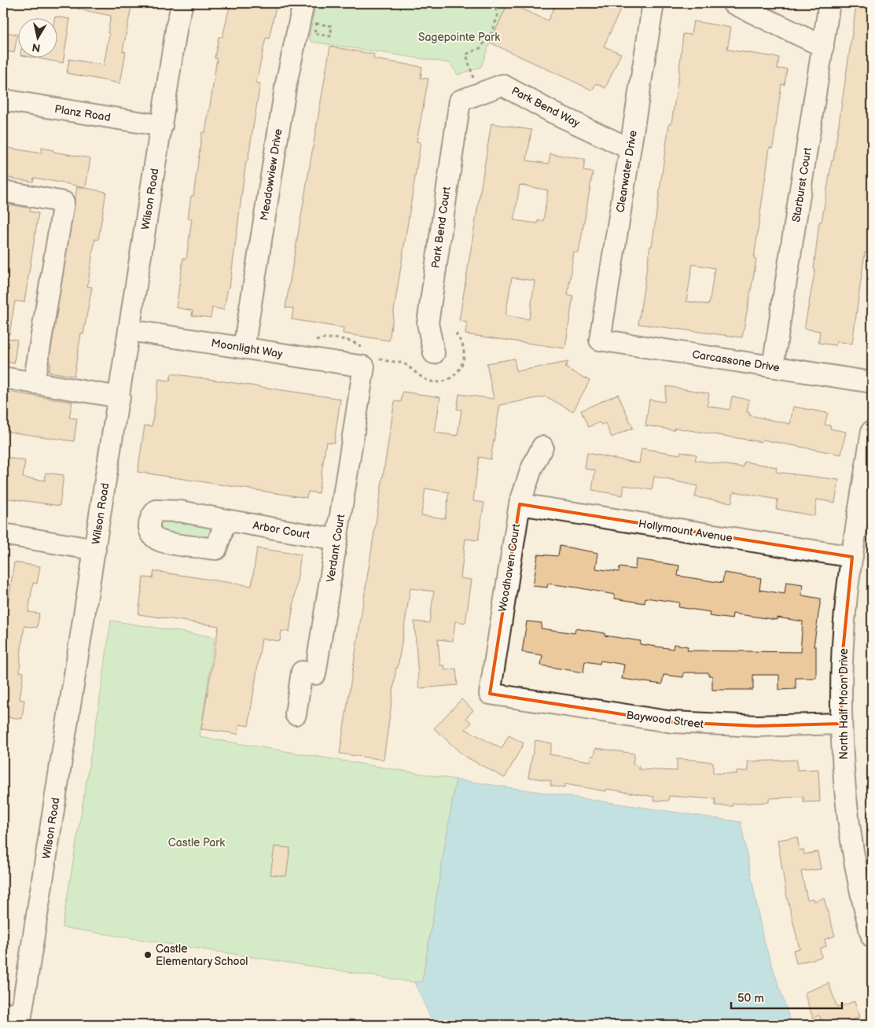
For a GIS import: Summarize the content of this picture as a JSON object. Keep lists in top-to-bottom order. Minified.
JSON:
{"streets":{"street":["Park Bend Way","Planz Road","Clearwater Drive","Meadowview Drive","Starburst Court","Wilson Road","Park Bend Court","Moonlight Way","Carcassone Drive","Arbor Court","Hollymount Avenue","Verdant Court","Woodhaven Court","North Half Moon Drive","Baywood Street"]},"crossings":[["Park Bend Way","Clearwater Drive"],["Park Bend Way","Park Bend Court"],["Planz Road","Wilson Road"],["Clearwater Drive","Carcassone Drive"],["Meadowview Drive","Moonlight Way"],["Starburst Court","Carcassone Drive"],["Wilson Road","Moonlight Way"],["Moonlight Way","Verdant Court"],["Arbor Court","Verdant Court"],["Hollymount Avenue","Woodhaven Court"],["Hollymount Avenue","North Half Moon Drive"],["Woodhaven Court","Baywood Street"],["North Half Moon Drive","Baywood Street"]],"parks":["Sagepointe Park","Castle Park"],"places":["Castle Elementary School"],"scale_bar":"50 m","north":"bottom"}
